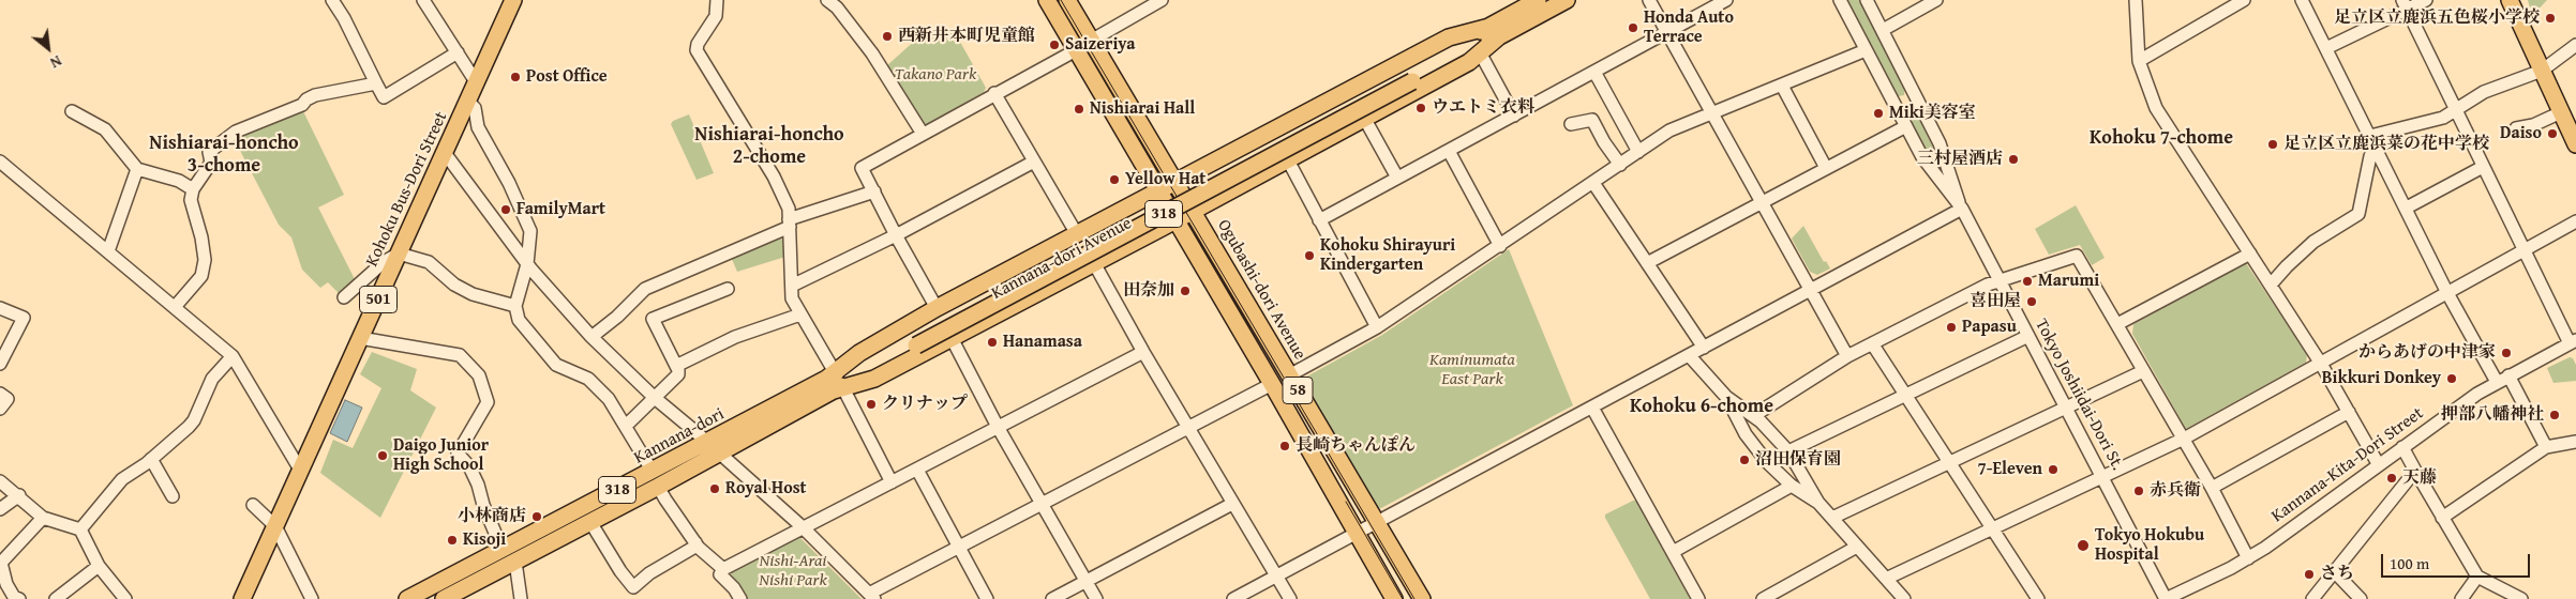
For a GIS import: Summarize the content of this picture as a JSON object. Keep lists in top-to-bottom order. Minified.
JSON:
{"streets":{"main road":["Kohoku Bus-Dori Street","318","Kannana-dori Avenue","Ogubashi-dori Avenue","501","58","Kannana-dori"],"street":["Tokyo Joshiidai-Dori St.","Kannana-Kita-Dori Street"]},"crossings":[["Kannana-dori Avenue","Ogubashi-dori Avenue"],["Kannana-dori Avenue","58"],["Kannana-dori Avenue","Kannana-dori"],["Tokyo Joshiidai-Dori St.","Kannana-Kita-Dori Street"]],"districts":["Nishiarai-honcho 2-chome","Kohoku 7-chome","Nishiarai-honcho 3-chome","Kohoku 6-chome"],"parks":["Takano Park","Kaminumata East Park","Nishi-Arai Nishi Park"],"places":["足立区立鹿浜五色桜小学校","Honda Auto Terrace","西新井本町児童館","Saizeriya","Post Office","ウエトミ衣料","Nishiarai Hall","Miki美容室","Daiso","足立区立鹿浜菜の花中学校","三村屋酒店","Yellow Hat","FamilyMart","Kohoku Shirayuri Kindergarten","Marumi","田奈加","喜田屋","Papasu","Hanamasa","からあげの中津家","Bikkuri Donkey","クリナップ","押部八幡神社","長崎ちゃんぽん","Daigo Junior High School","沼田保育園","7-Eleven","天藤","Royal Host","赤兵衛","小林商店","Kisoji","Tokyo Hokubu Hospital","さち"],"scale_bar":"100 m","north":"bottom right"}
